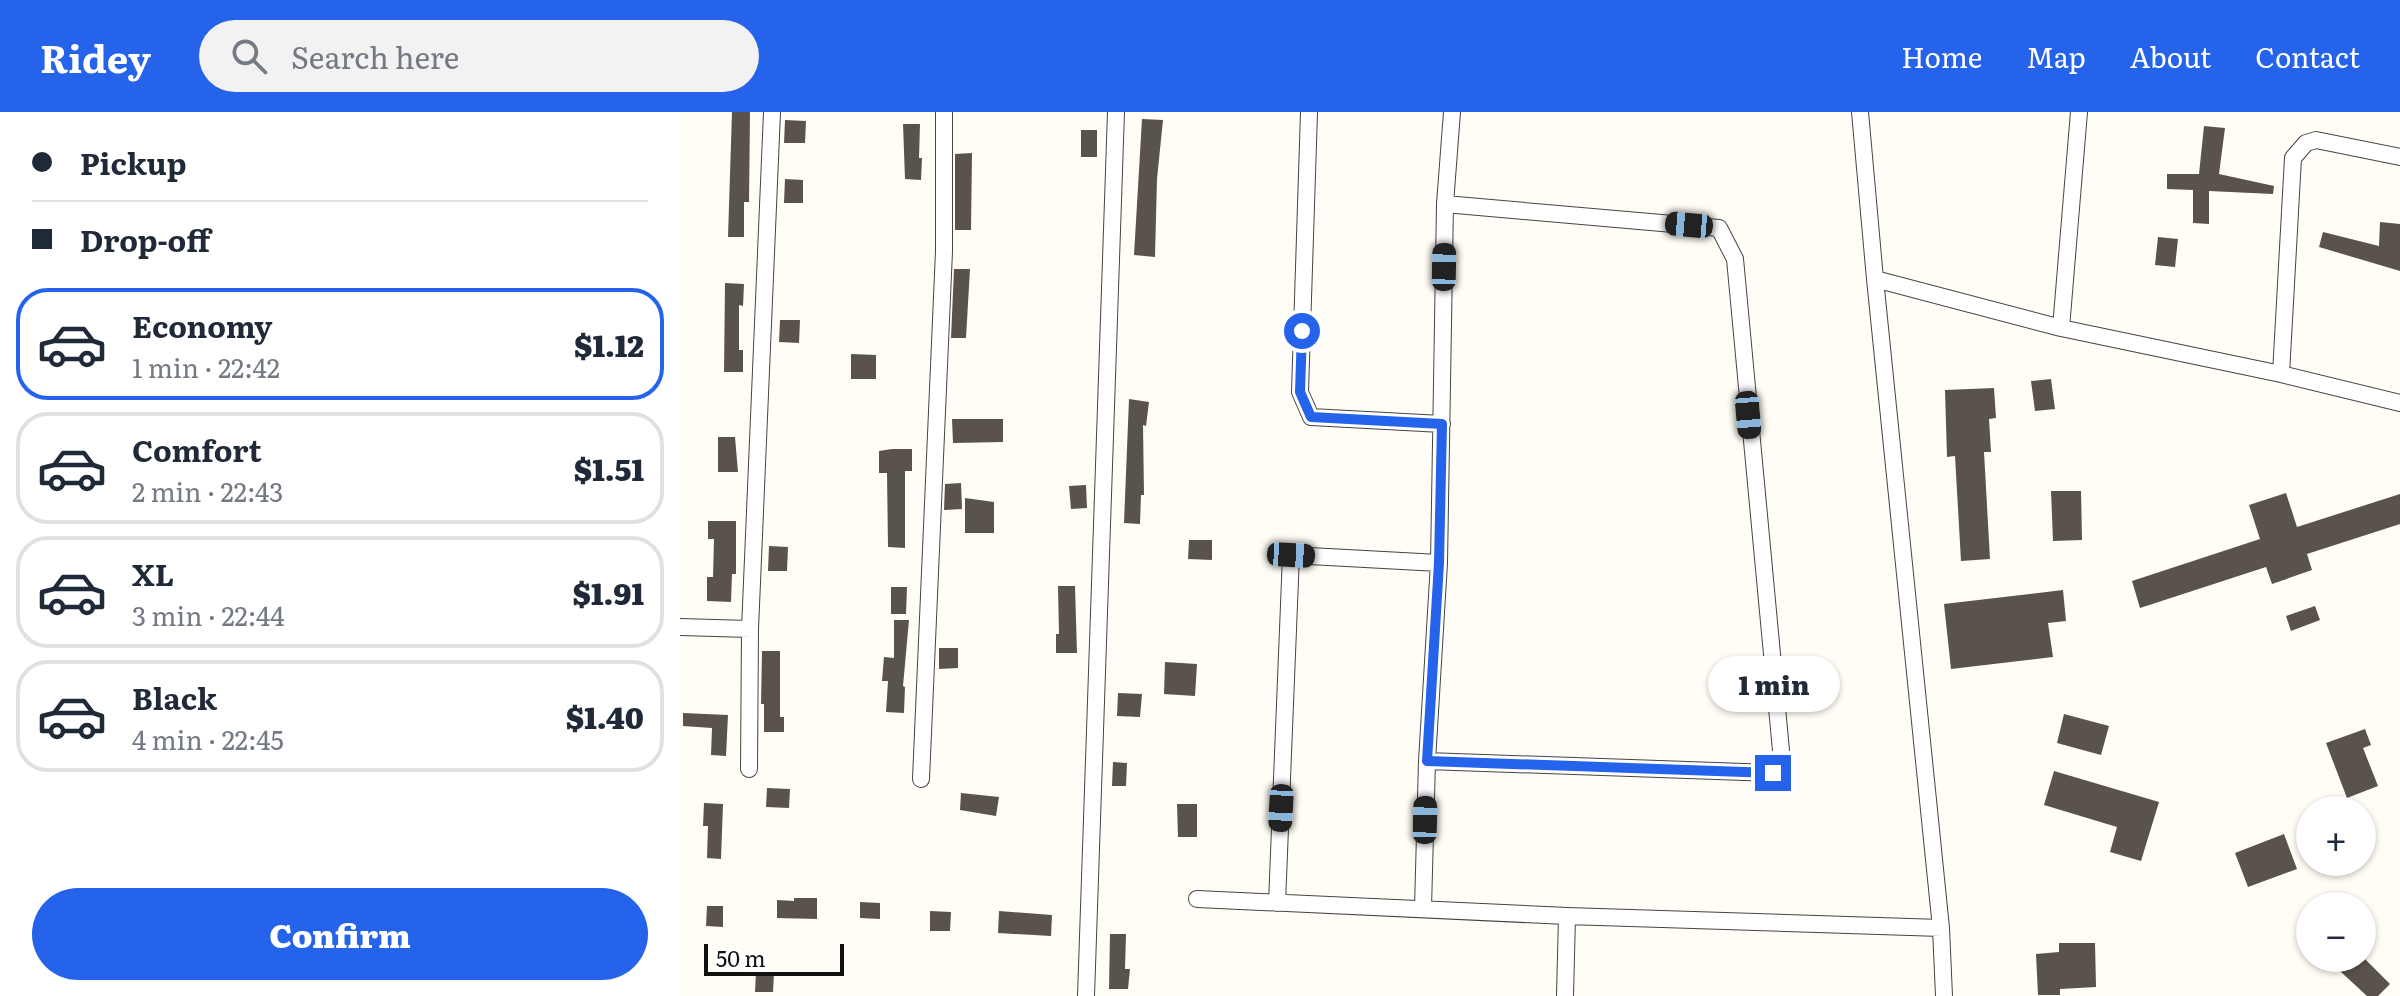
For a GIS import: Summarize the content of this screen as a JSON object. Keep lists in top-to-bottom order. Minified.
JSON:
{"scale_bar":"50 m","page":{"header":"Ridey","search":"Search here","nav":["Home","Map","About","Contact"],"banner":["Pickup","Drop-off"],"list":[{"name":"Economy","note":"1 min · 22:42","value":"$1.12"},{"name":"Comfort","note":"2 min · 22:43","value":"$1.51"},{"name":"XL","note":"3 min · 22:44","value":"$1.91"},{"name":"Black","note":"4 min · 22:45","value":"$1.40"}],"bubble":"1 min","map_buttons":["+","−"],"buttons":"Confirm","scale":"50 m"}}
